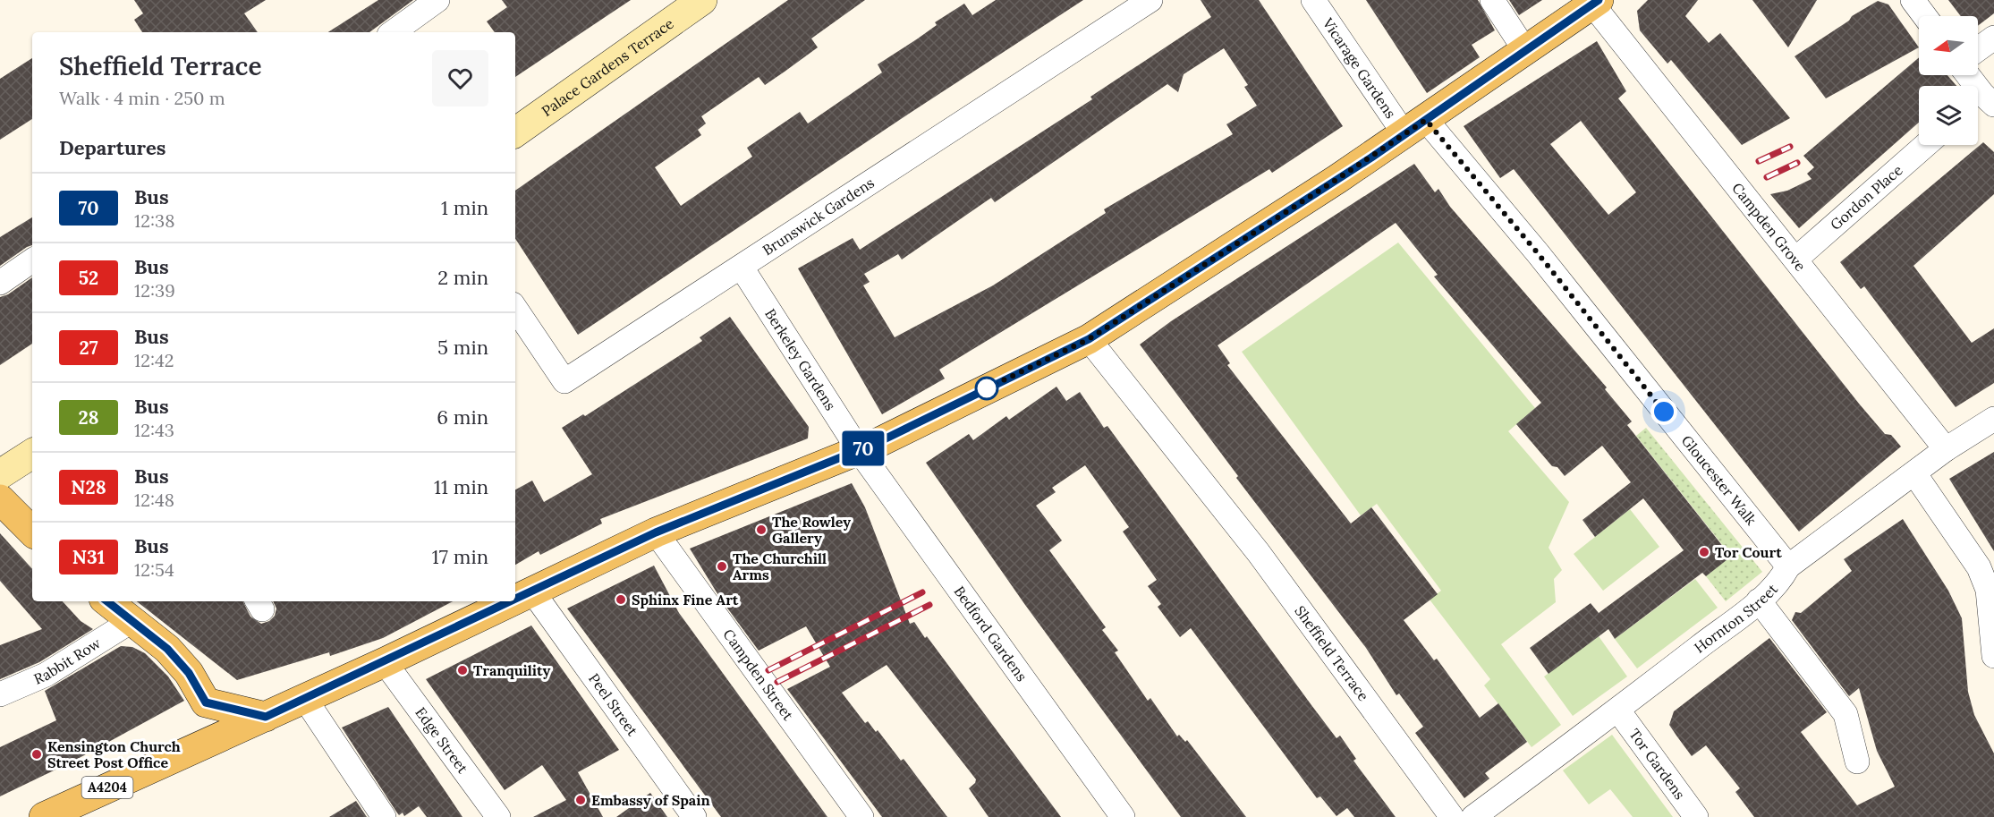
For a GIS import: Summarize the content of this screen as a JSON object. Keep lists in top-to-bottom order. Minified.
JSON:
{"streets":{"main road":["Palace Gardens Terrace","A4204"],"street":["Vicarage Gardens","Gordon Place","Brunswick Gardens","Campden Grove","Berkeley Gardens","Gloucester Walk","Hornton Street","Bedford Gardens","Sheffield Terrace","Rabbit Row","Campden Street","Peel Street","Edge Street","Tor Gardens"]},"crossings":[["Vicarage Gardens","Gloucester Walk"],["Vicarage Gardens","A4204"],["Gordon Place","Campden Grove"],["Brunswick Gardens","Berkeley Gardens"],["Campden Grove","Hornton Street"],["Campden Grove","A4204"],["Berkeley Gardens","Bedford Gardens"],["Berkeley Gardens","A4204"],["Gloucester Walk","Hornton Street"],["Gloucester Walk","A4204"],["Hornton Street","Tor Gardens"],["Bedford Gardens","A4204"],["Sheffield Terrace","A4204"],["Campden Street","A4204"],["Peel Street","A4204"],["Edge Street","A4204"]],"places":["The Rowley Gallery","Tor Court","The Churchill Arms","Sphinx Fine Art","Tranquility","Kensington Church Street Post Office","Embassy of Spain"],"lines":["bus line 70"],"north":"left","page":{"on_map":"70","heading":[["Sheffield Terrace","Walk · 4 min · 250 m"],"Departures"],"list":[{"mark":"70","name":"Bus","note":"12:38","value":"1 min"},{"mark":"52","name":"Bus","note":"12:39","value":"2 min"},{"mark":"27","name":"Bus","note":"12:42","value":"5 min"},{"mark":"28","name":"Bus","note":"12:43","value":"6 min"},{"mark":"N28","name":"Bus","note":"12:48","value":"11 min"},{"mark":"N31","name":"Bus","note":"12:54","value":"17 min"}]}}
